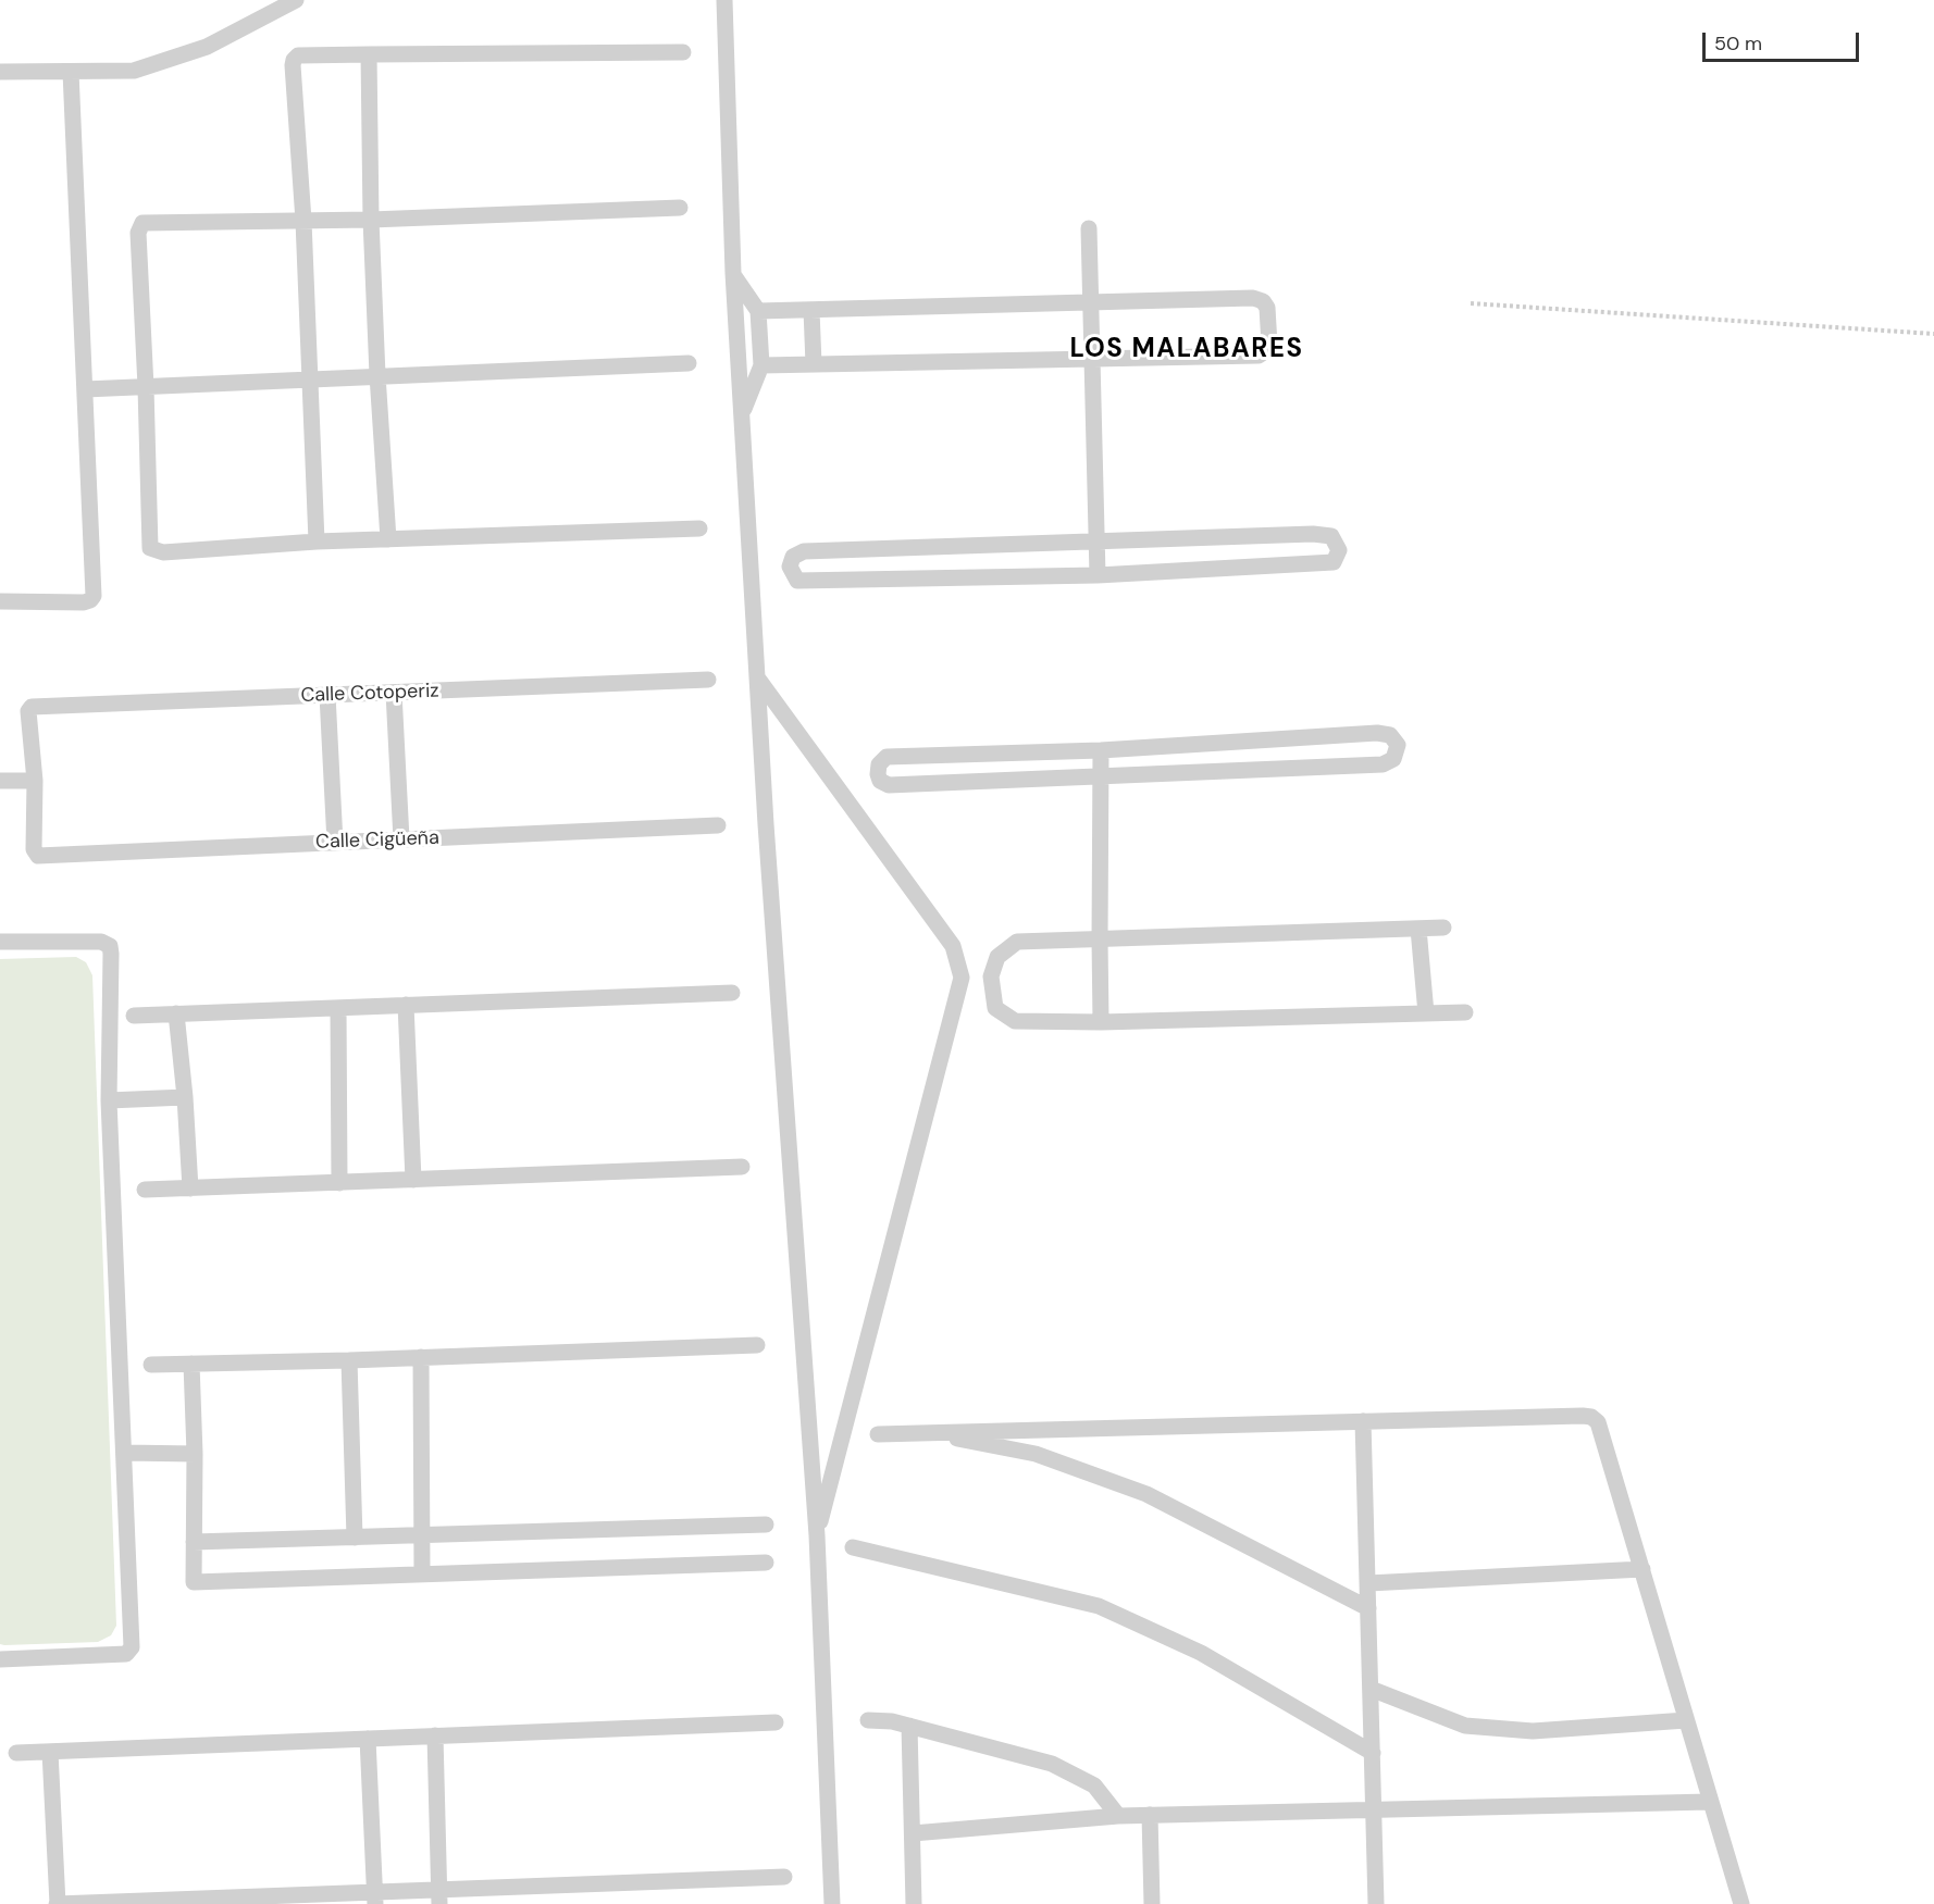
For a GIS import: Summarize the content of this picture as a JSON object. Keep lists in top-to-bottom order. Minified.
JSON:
{"streets":{"street":["Calle Cotoperiz","Calle Cigüeña"]},"crossings":[["Calle Cotoperiz","Calle Cigüeña"]],"districts":["LOS MALABARES"],"scale_bar":"50 m"}
